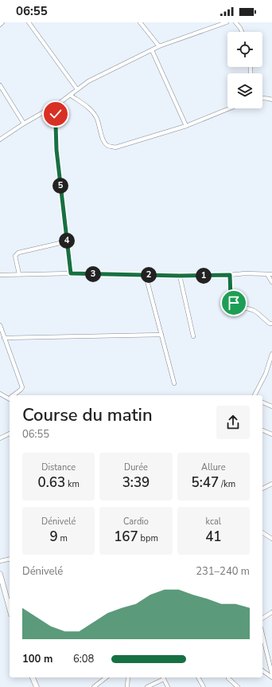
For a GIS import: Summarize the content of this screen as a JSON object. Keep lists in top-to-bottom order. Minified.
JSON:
{"page":{"status":"06:55","pins":["5","4","3","2","1"],"heading":["Course du matin","06:55"],"stats":[["Distance","0.63 km"],["Durée","3:39"],["Allure","5:47 /km"],["Dénivelé","9 m"],["Cardio","167 bpm"],["kcal","41"]],"chart":["Dénivelé","231–240 m"],"list":[{"name":"100 m","note":"6:08"}]}}
